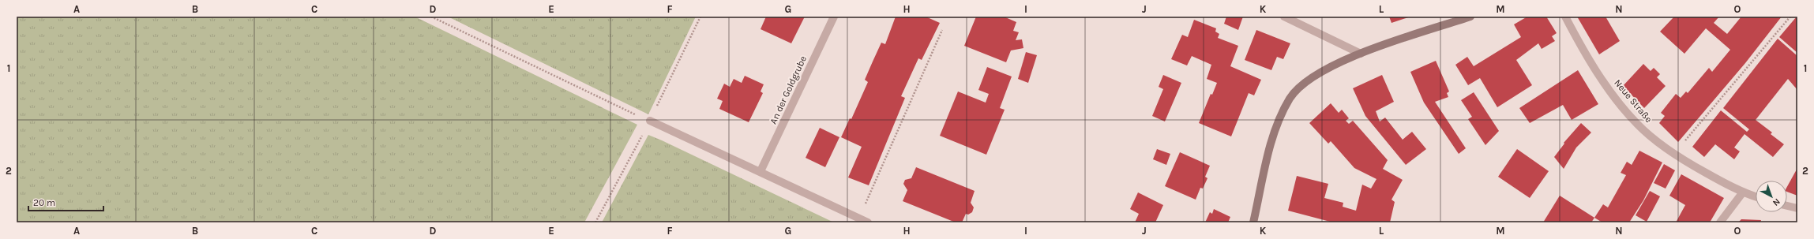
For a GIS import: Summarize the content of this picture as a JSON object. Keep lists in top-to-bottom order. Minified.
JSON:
{"streets":{"street":["An der Goldgrube","Neue Straße"]},"scale_bar":"20 m","north":"bottom right","grid":{"columns":["A","B","C","D","E","F","G","H","I","J","K","L","M","N","O"],"rows":["1","2"]}}
